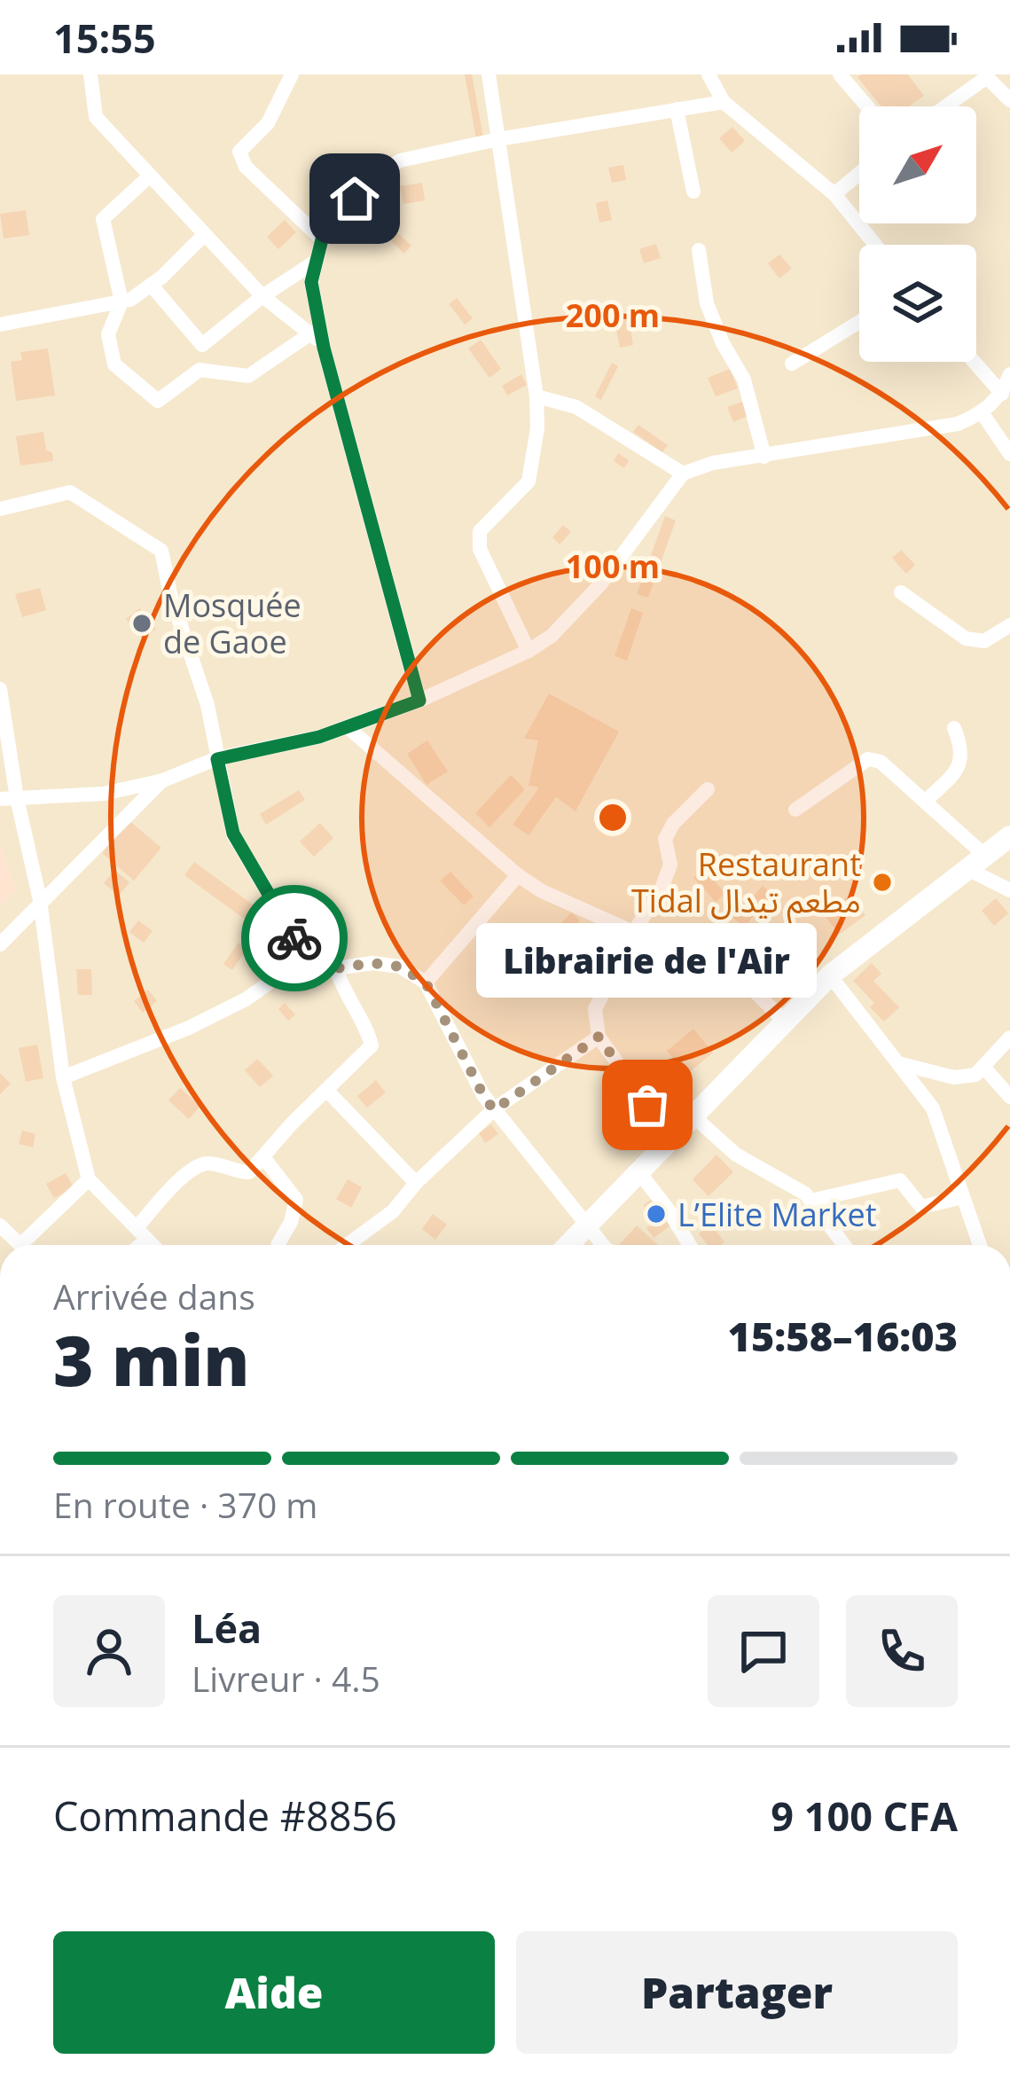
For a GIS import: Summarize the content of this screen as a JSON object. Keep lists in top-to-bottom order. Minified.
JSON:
{"places":["Mosquée de Gaoe","Restaurant Tidal مطعم تيدال","Librairie de l'Air","L’Elite Market"],"north":"top right","page":{"status":"15:55","bubble":"Librairie de l'Air","heading":["3 min","Arrivée dans","15:58–16:03"],"panel":["Léa","Livreur · 4.5","Commande #8856","9 100 CFA"],"bar":"En route · 370 m","buttons":["Aide","Partager"]},"rings":["200 m","100 m"]}
